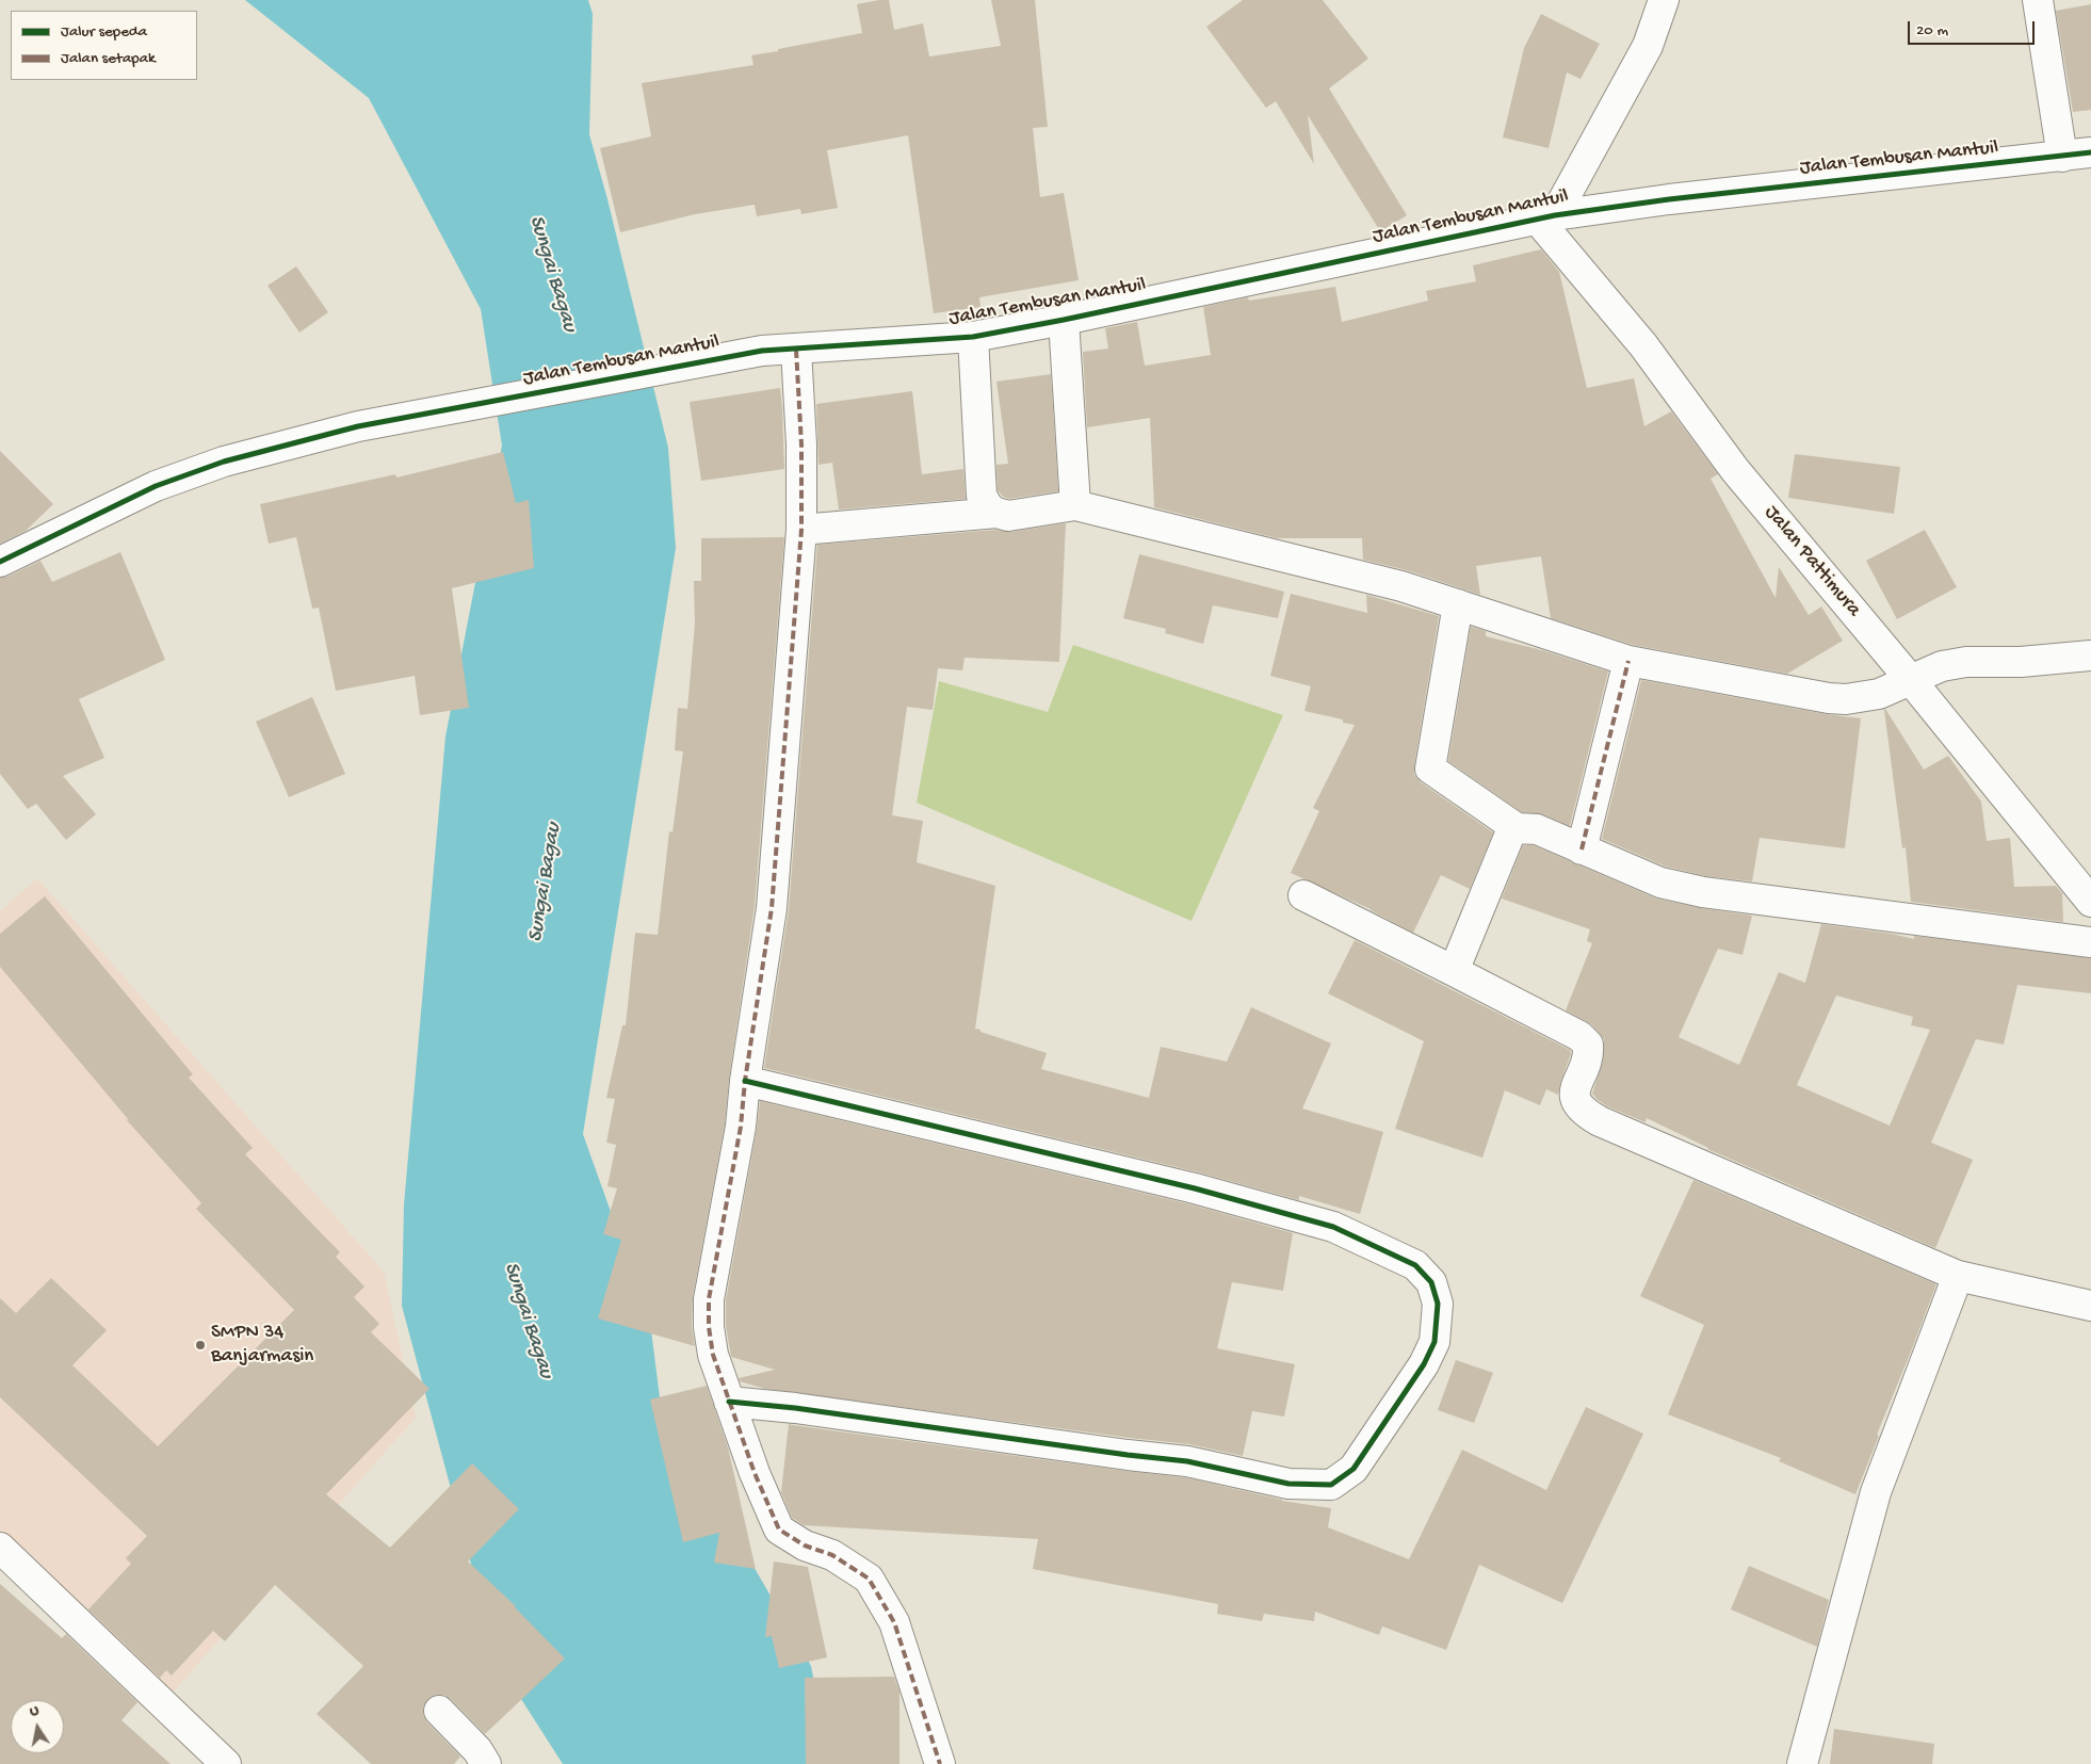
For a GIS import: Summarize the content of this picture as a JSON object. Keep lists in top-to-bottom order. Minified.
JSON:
{"streets":{"street":["Jalan Tembusan Mantuil","Jalan Pattimura"]},"crossings":[["Jalan Tembusan Mantuil","Jalan Pattimura"]],"water":["Sungai Bagau"],"places":["SMPN 34 Banjarmasin"],"legend":["Jalur sepeda","Jalan setapak"],"scale_bar":"20 m","north":"top"}
